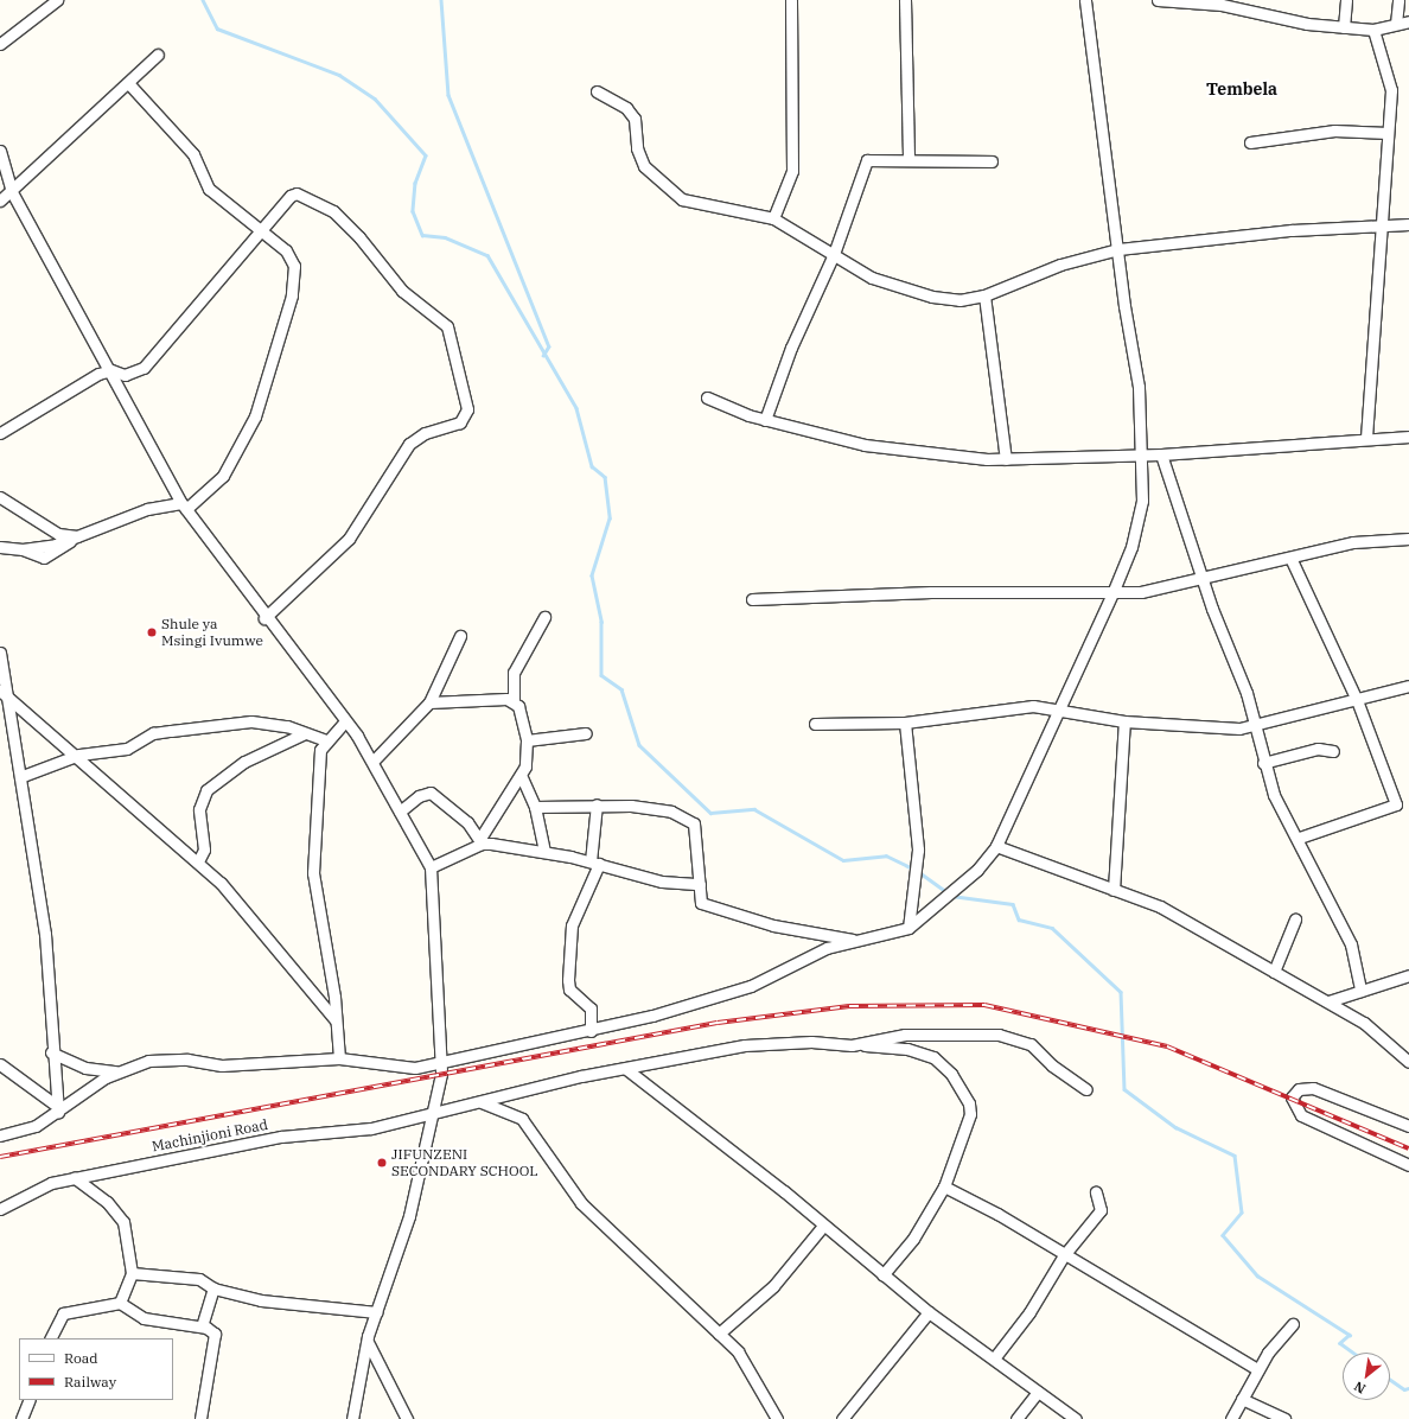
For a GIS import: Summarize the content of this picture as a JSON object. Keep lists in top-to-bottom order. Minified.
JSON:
{"streets":{"street":["Machinjioni Road"]},"districts":["Tembela"],"places":["Shule ya Msingi Ivumwe","JIFUNZENI SECONDARY SCHOOL"],"legend":["Road","Railway"],"north":"bottom left"}
